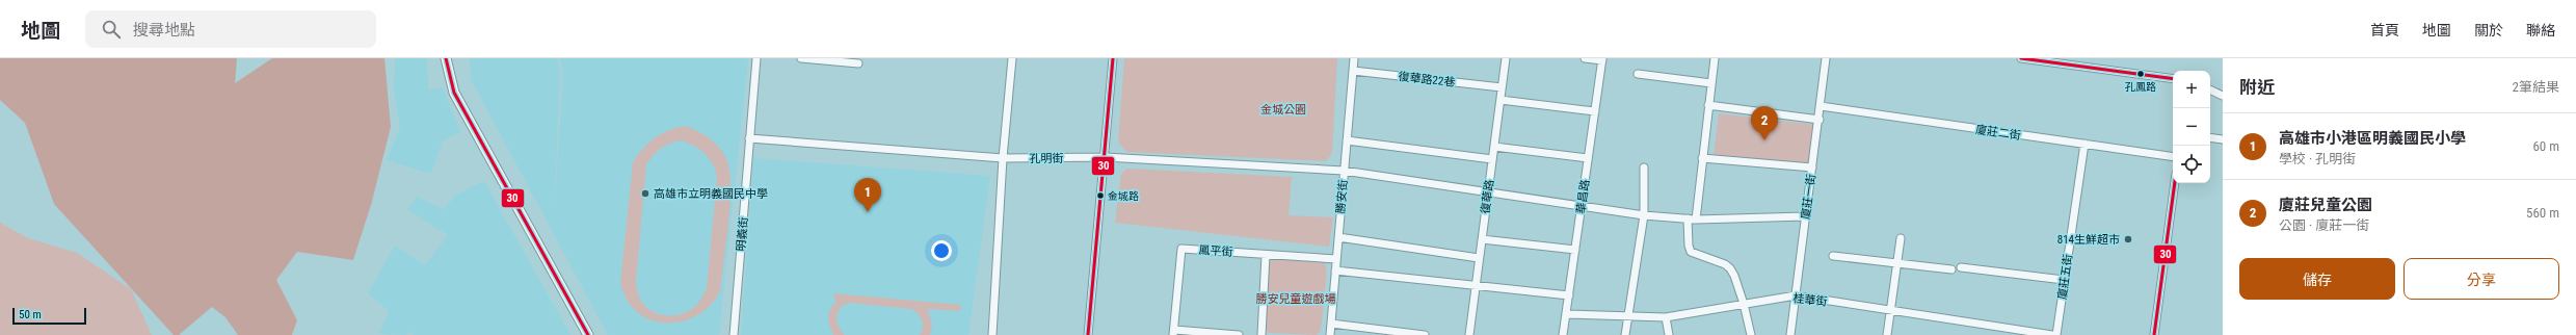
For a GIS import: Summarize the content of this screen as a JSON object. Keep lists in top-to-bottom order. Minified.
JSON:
{"streets":{"street":["復華路22巷","廈莊二街","孔明街","勝安街","復華路","華昌路","廈莊一街","明義街","鳳平街","廈莊五街","桂華街"]},"crossings":[["復華路22巷","勝安街"],["復華路22巷","復華路"],["廈莊二街","廈莊一街"],["廈莊二街","廈莊五街"],["孔明街","勝安街"],["孔明街","復華路"],["孔明街","華昌路"],["孔明街","廈莊一街"],["孔明街","明義街"],["勝安街","鳳平街"],["華昌路","桂華街"],["廈莊一街","桂華街"]],"parks":["金城公園","勝安兒童遊戲場"],"places":["孔鳳路","高雄市立明義國民中學","金城路","814生鮮超市"],"lines":["transit line 30"],"scale_bar":"50 m","page":{"header":"地圖","search":"搜尋地點","nav":["首頁","地圖","關於","聯絡"],"heading":["附近","2筆結果"],"map_buttons":["+","−"],"pins":["2","1"],"list":[{"mark":"1","name":"高雄市小港區明義國民小學","note":"學校 · 孔明街","value":"60 m"},{"mark":"2","name":"廈莊兒童公園","note":"公園 · 廈莊一街","value":"560 m"}],"buttons":["儲存","分享"],"scale":"50 m"}}
